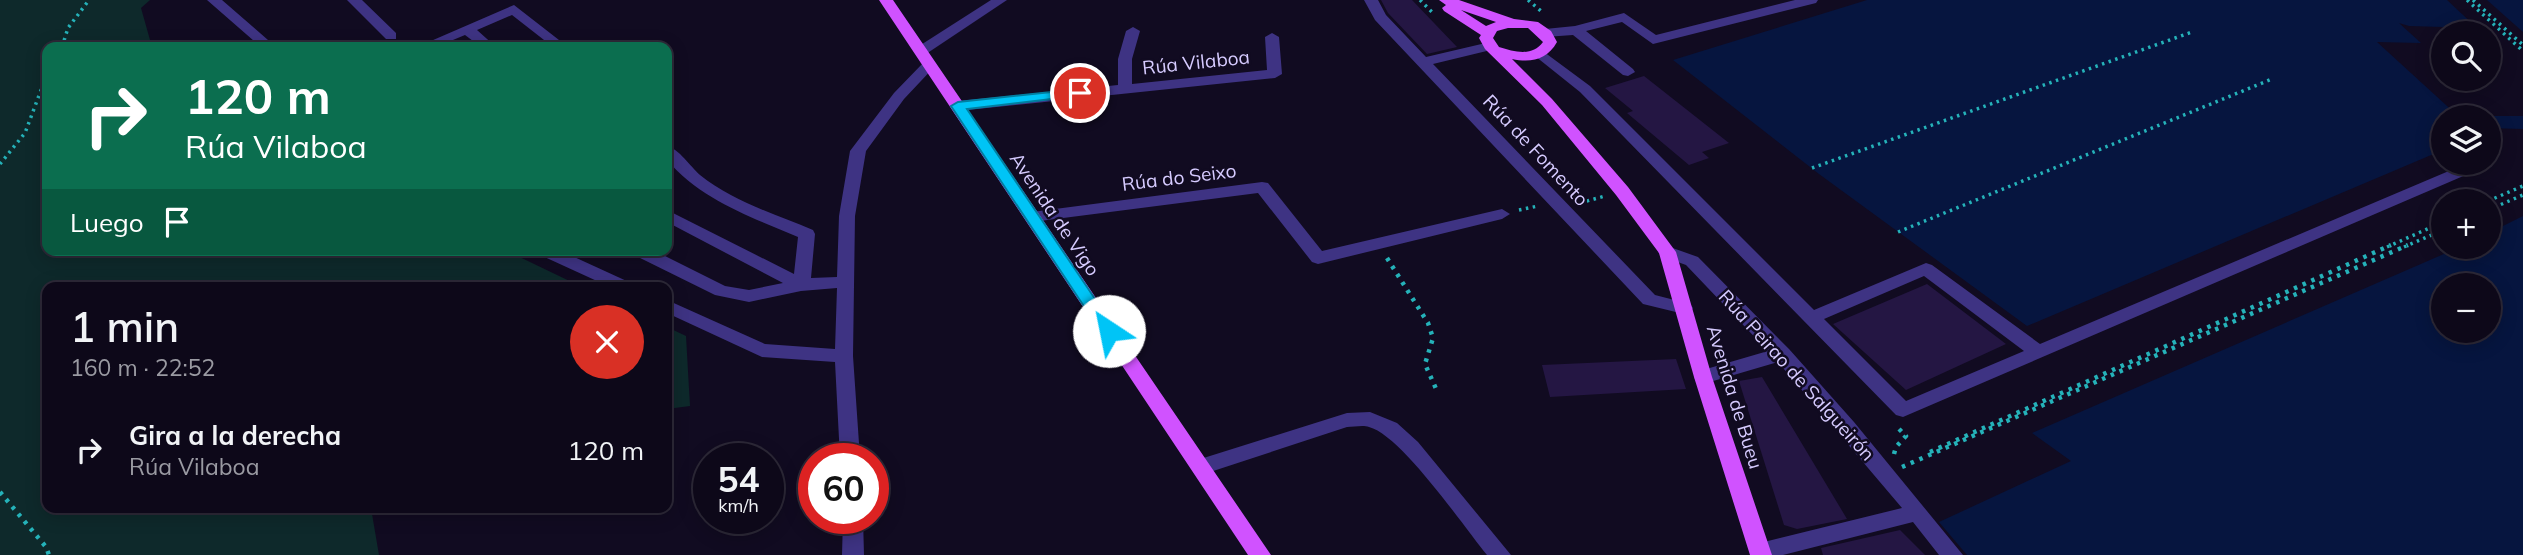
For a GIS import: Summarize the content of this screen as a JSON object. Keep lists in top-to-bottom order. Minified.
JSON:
{"streets":{"main road":["Avenida de Vigo","Avenida de Bueu"],"street":["Rúa Vilaboa","Rúa de Fomento","Rúa do Seixo","Rúa Peirao de Salgueirón"]},"crossings":[["Rúa Vilaboa","Avenida de Vigo"],["Rúa de Fomento","Avenida de Bueu"],["Rúa do Seixo","Avenida de Vigo"],["Rúa Peirao de Salgueirón","Avenida de Bueu"]],"page":{"map_buttons":["+","−"],"turn":["120 m","Rúa Vilaboa"],"then":"Luego","heading":["1 min","160 m · 22:52"],"list":[{"name":"Gira a la derecha","note":"Rúa Vilaboa","value":"120 m"}],"speed":"54 km/h","limit":"60"}}
